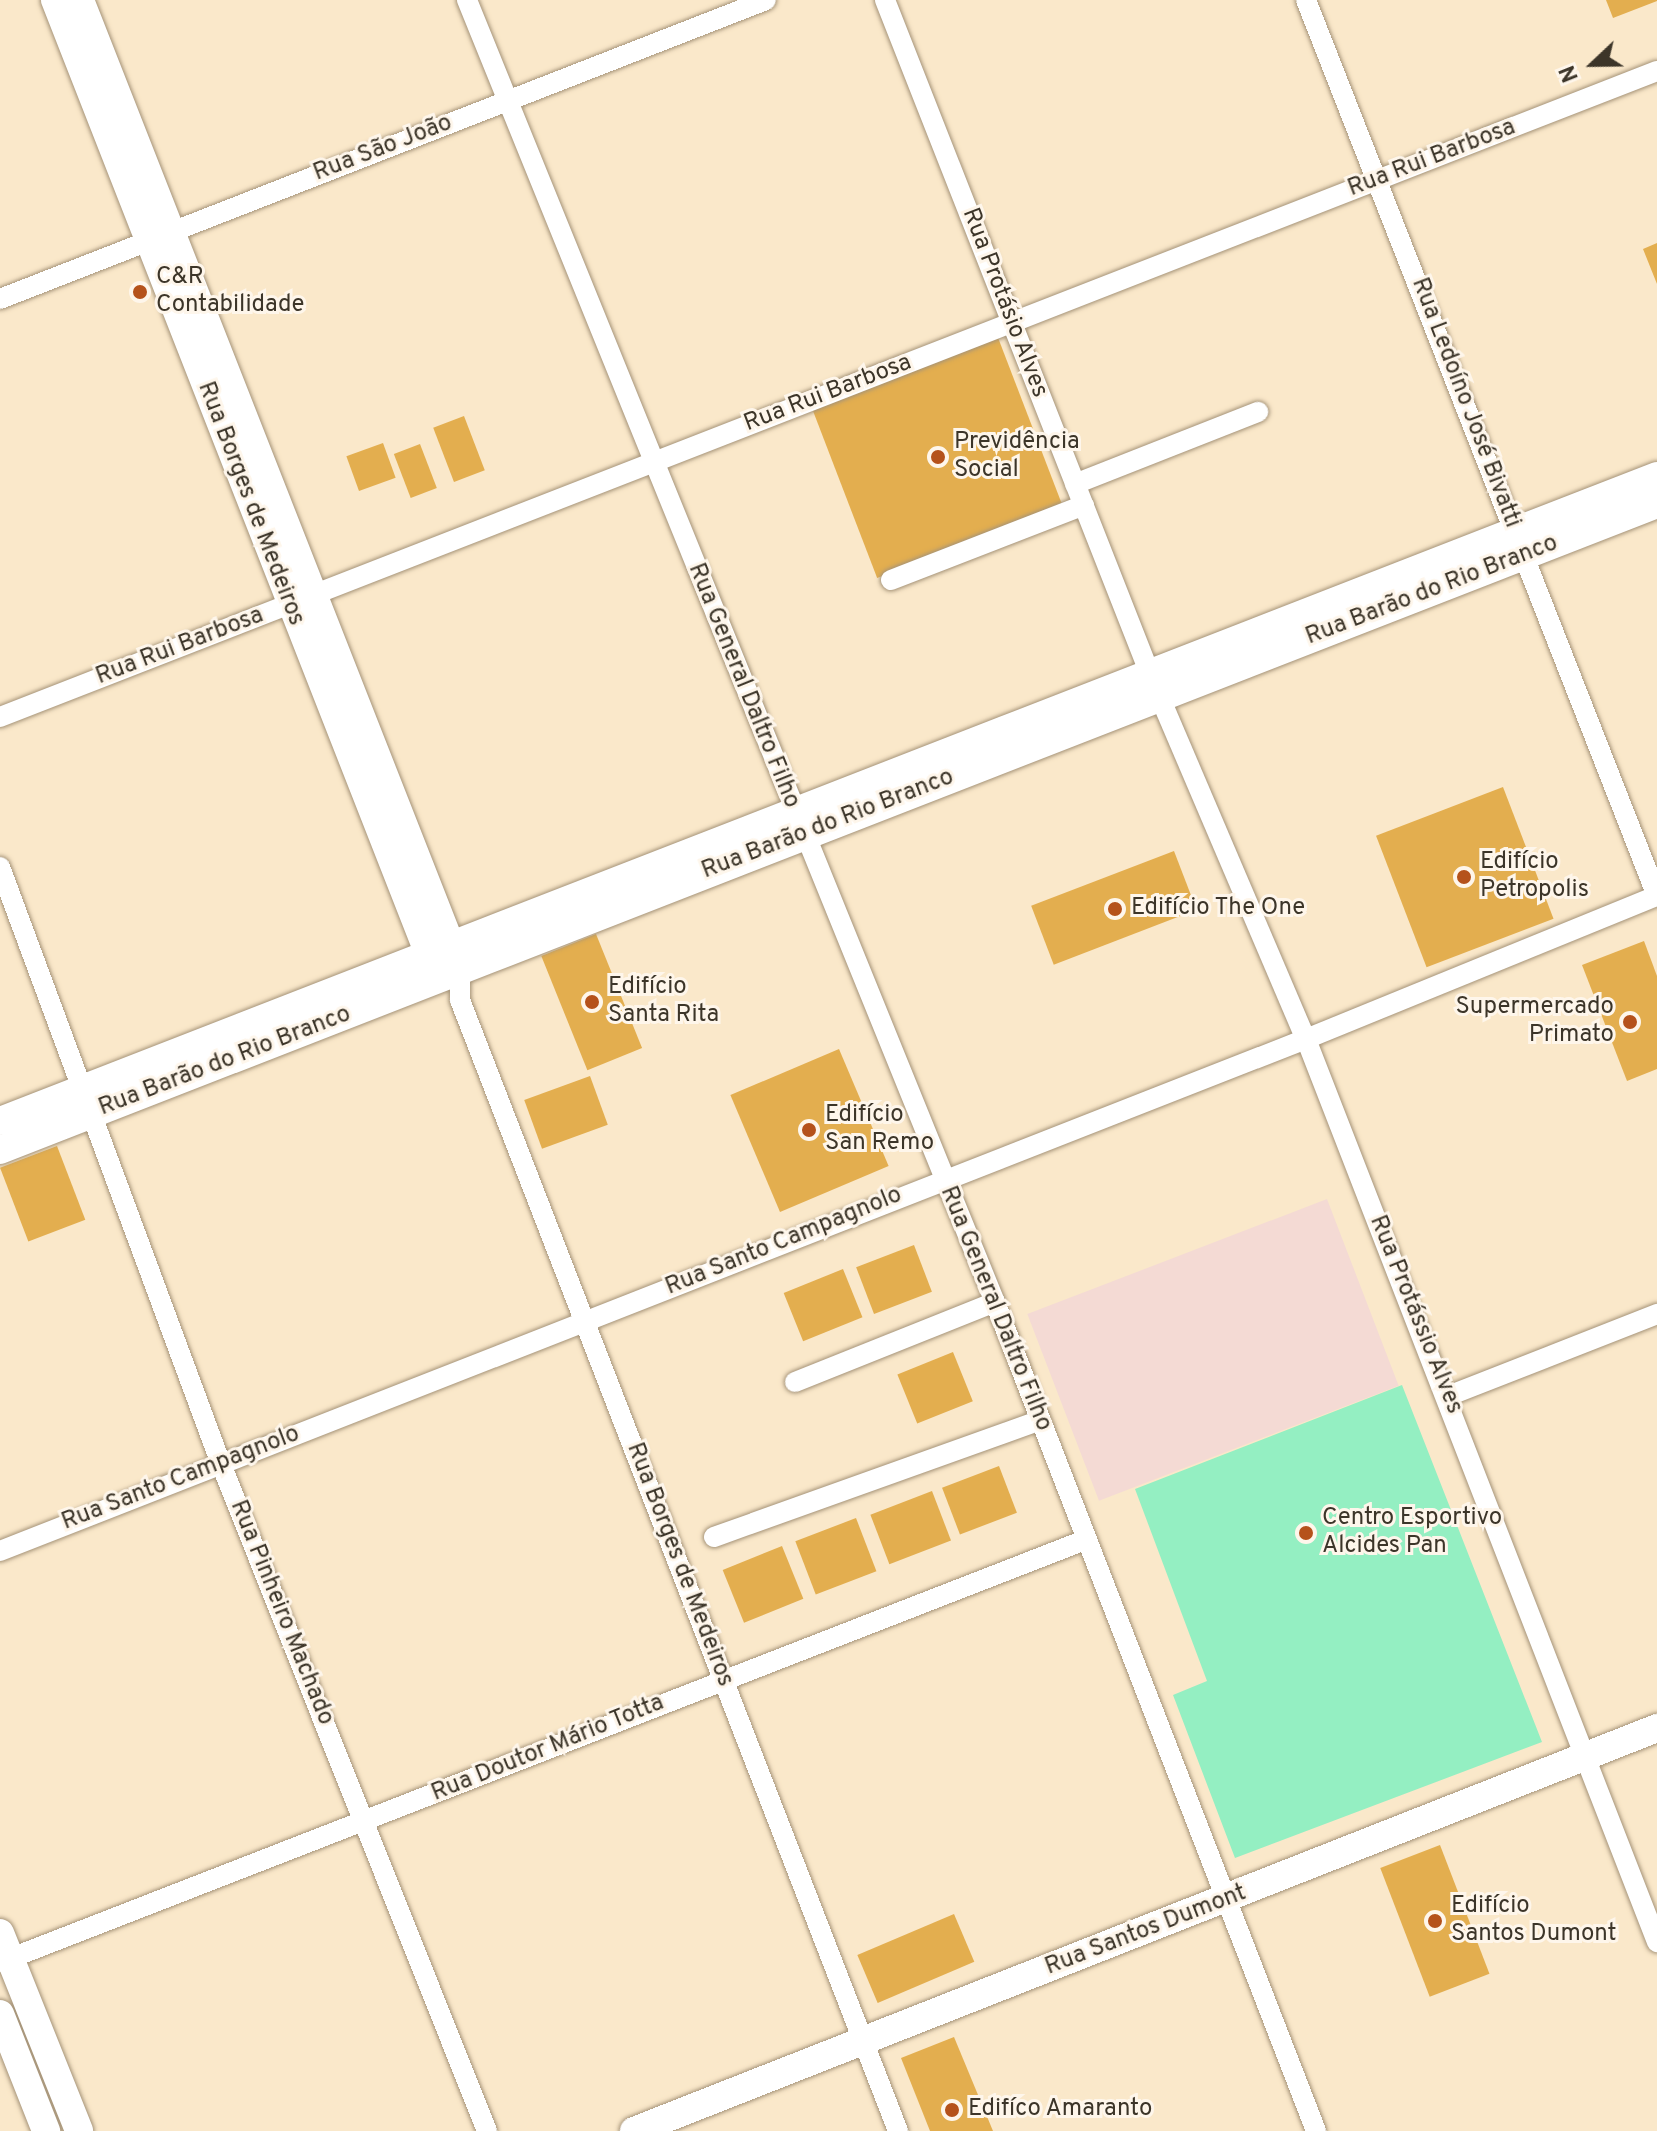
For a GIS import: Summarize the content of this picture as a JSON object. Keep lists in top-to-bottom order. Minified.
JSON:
{"streets":{"street":["Rua São João","Rua Rui Barbosa","Rua Protásio Alves","Rua Ledoíno José Bivatti","Rua Borges de Medeiros","Rua Barão do Rio Branco","Rua General Daltro Filho","Rua Santo Campagnolo","Rua Protássio Alves","Rua Pinheiro Machado","Rua Doutor Mário Totta","Rua Santos Dumont"]},"crossings":[["Rua São João","Rua Borges de Medeiros"],["Rua São João","Rua General Daltro Filho"],["Rua Rui Barbosa","Rua Protásio Alves"],["Rua Rui Barbosa","Rua Ledoíno José Bivatti"],["Rua Rui Barbosa","Rua Borges de Medeiros"],["Rua Rui Barbosa","Rua General Daltro Filho"],["Rua Protásio Alves","Rua Barão do Rio Branco"],["Rua Protásio Alves","Rua Protássio Alves"],["Rua Ledoíno José Bivatti","Rua Barão do Rio Branco"],["Rua Ledoíno José Bivatti","Rua Santo Campagnolo"],["Rua Borges de Medeiros","Rua Barão do Rio Branco"],["Rua Borges de Medeiros","Rua Santo Campagnolo"],["Rua Borges de Medeiros","Rua Doutor Mário Totta"],["Rua Borges de Medeiros","Rua Santos Dumont"],["Rua Barão do Rio Branco","Rua General Daltro Filho"],["Rua Barão do Rio Branco","Rua Protássio Alves"],["Rua Barão do Rio Branco","Rua Pinheiro Machado"],["Rua General Daltro Filho","Rua Santo Campagnolo"],["Rua General Daltro Filho","Rua Doutor Mário Totta"],["Rua General Daltro Filho","Rua Santos Dumont"],["Rua Santo Campagnolo","Rua Protássio Alves"],["Rua Santo Campagnolo","Rua Pinheiro Machado"],["Rua Protássio Alves","Rua Santos Dumont"],["Rua Pinheiro Machado","Rua Doutor Mário Totta"]],"places":["C&R Contabilidade","Previdência Social","Edifício Petropolis","Edifício The One","Edifício Santa Rita","Supermercado Primato","Edifício San Remo","Centro Esportivo Alcides Pan","Edifício Santos Dumont","Edifíco Amaranto"],"north":"left"}
